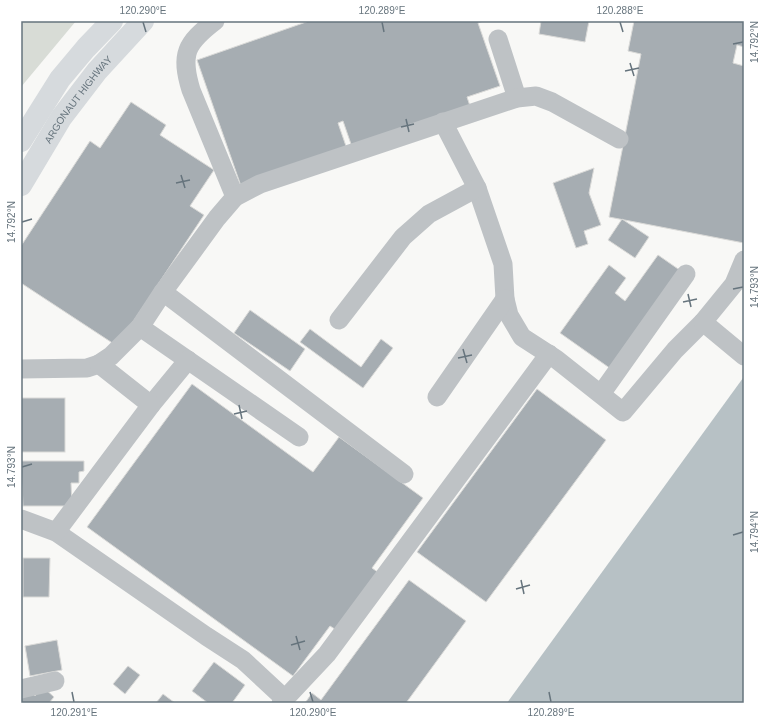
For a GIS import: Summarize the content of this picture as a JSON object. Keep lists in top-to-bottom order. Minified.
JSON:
{"streets":{"main road":["ARGONAUT HIGHWAY"]},"coordinates":["120.290°E","120.289°E","120.288°E","14.792°N","14.793°N","14.794°N","120.291°E"]}
